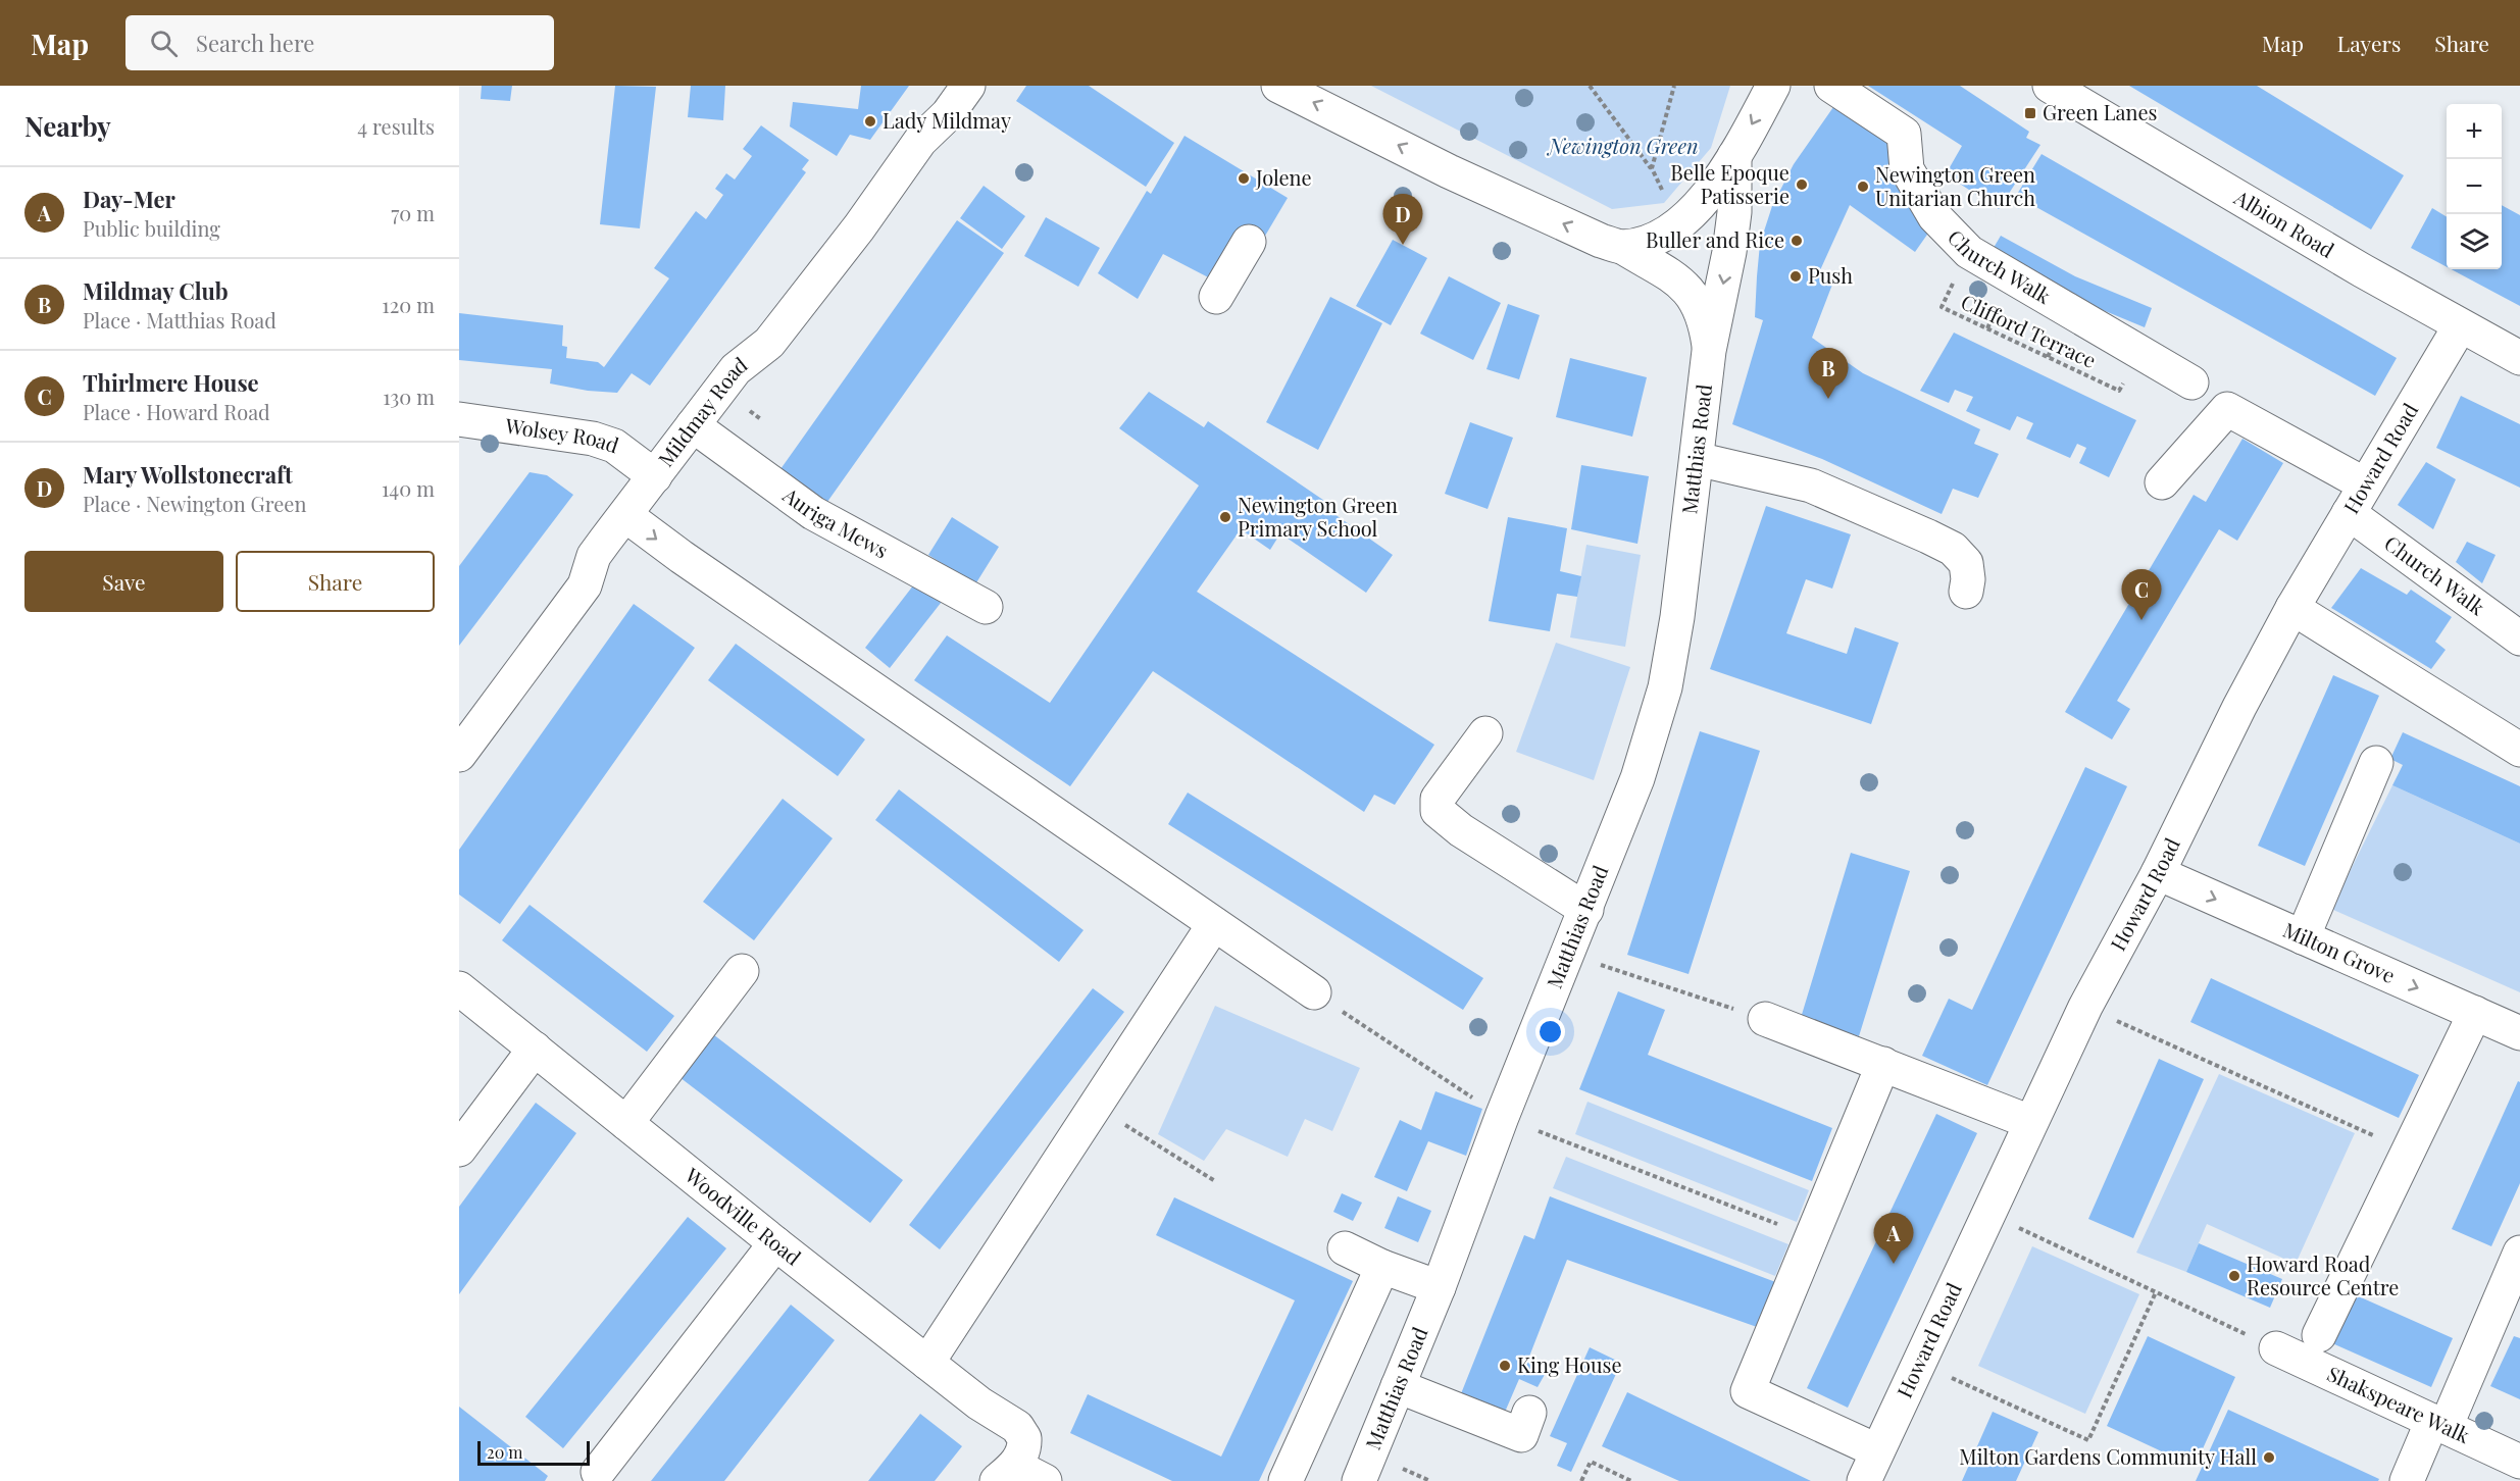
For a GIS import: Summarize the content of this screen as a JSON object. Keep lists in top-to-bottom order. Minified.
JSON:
{"streets":{"street":["Albion Road","Church Walk","Mildmay Road","Wolsey Road","Matthias Road","Howard Road","Auriga Mews","Milton Grove","Woodville Road","Shakspeare Walk"],"path":["Clifford Terrace"]},"crossings":[["Albion Road","Howard Road"],["Church Walk","Clifford Terrace"],["Church Walk","Howard Road"],["Mildmay Road","Wolsey Road"],["Mildmay Road","Auriga Mews"],["Howard Road","Milton Grove"]],"parks":["Newington Green"],"places":{"transit":["Green Lanes"],"other":["Lady Mildmay","Jolene","Belle Epoque Patisserie","Newington Green Unitarian Church","Buller and Rice","Push","Newington Green Primary School","Howard Road Resource Centre","King House","Milton Gardens Community Hall"]},"scale_bar":"20 m","page":{"header":"Map","search":"Search here","nav":["Map","Layers","Share"],"heading":["Nearby","4 results"],"map_buttons":["+","−"],"list":[{"mark":"A","name":"Day-Mer","note":"Public building","value":"70 m"},{"mark":"B","name":"Mildmay Club","note":"Place · Matthias Road","value":"120 m"},{"mark":"C","name":"Thirlmere House","note":"Place · Howard Road","value":"130 m"},{"mark":"D","name":"Mary Wollstonecraft","note":"Place · Newington Green","value":"140 m"}],"pins":["D","B","C","A"],"buttons":["Save","Share"],"scale":"20 m"}}
